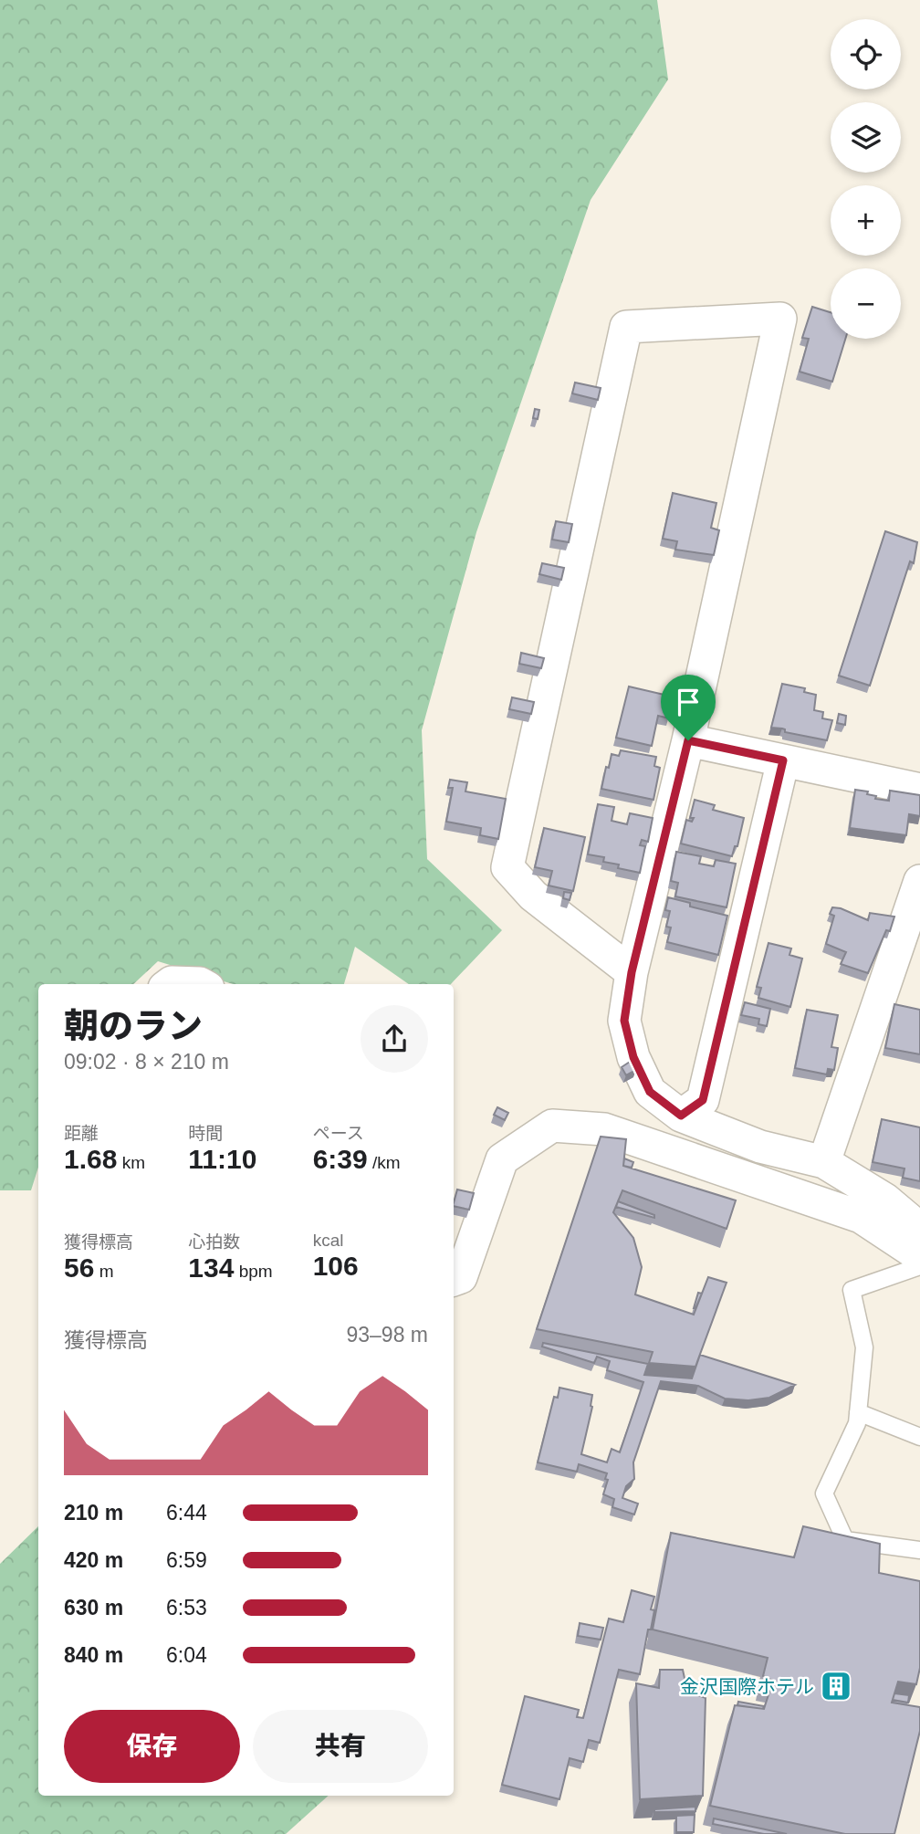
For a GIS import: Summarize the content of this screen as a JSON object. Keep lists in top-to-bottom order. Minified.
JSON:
{"places":{"building":["金沢国際ホテル"]},"page":{"map_buttons":["+","−"],"heading":["朝のラン","09:02 · 8 × 210 m"],"stats":[["距離","1.68 km"],["時間","11:10"],["ペース","6:39 /km"],["獲得標高","56 m"],["心拍数","134 bpm"],["kcal","106"]],"chart":["獲得標高","93–98 m"],"list":[{"name":"210 m","note":"6:44"},{"name":"420 m","note":"6:59"},{"name":"630 m","note":"6:53"},{"name":"840 m","note":"6:04"}],"buttons":["保存","共有"]}}
